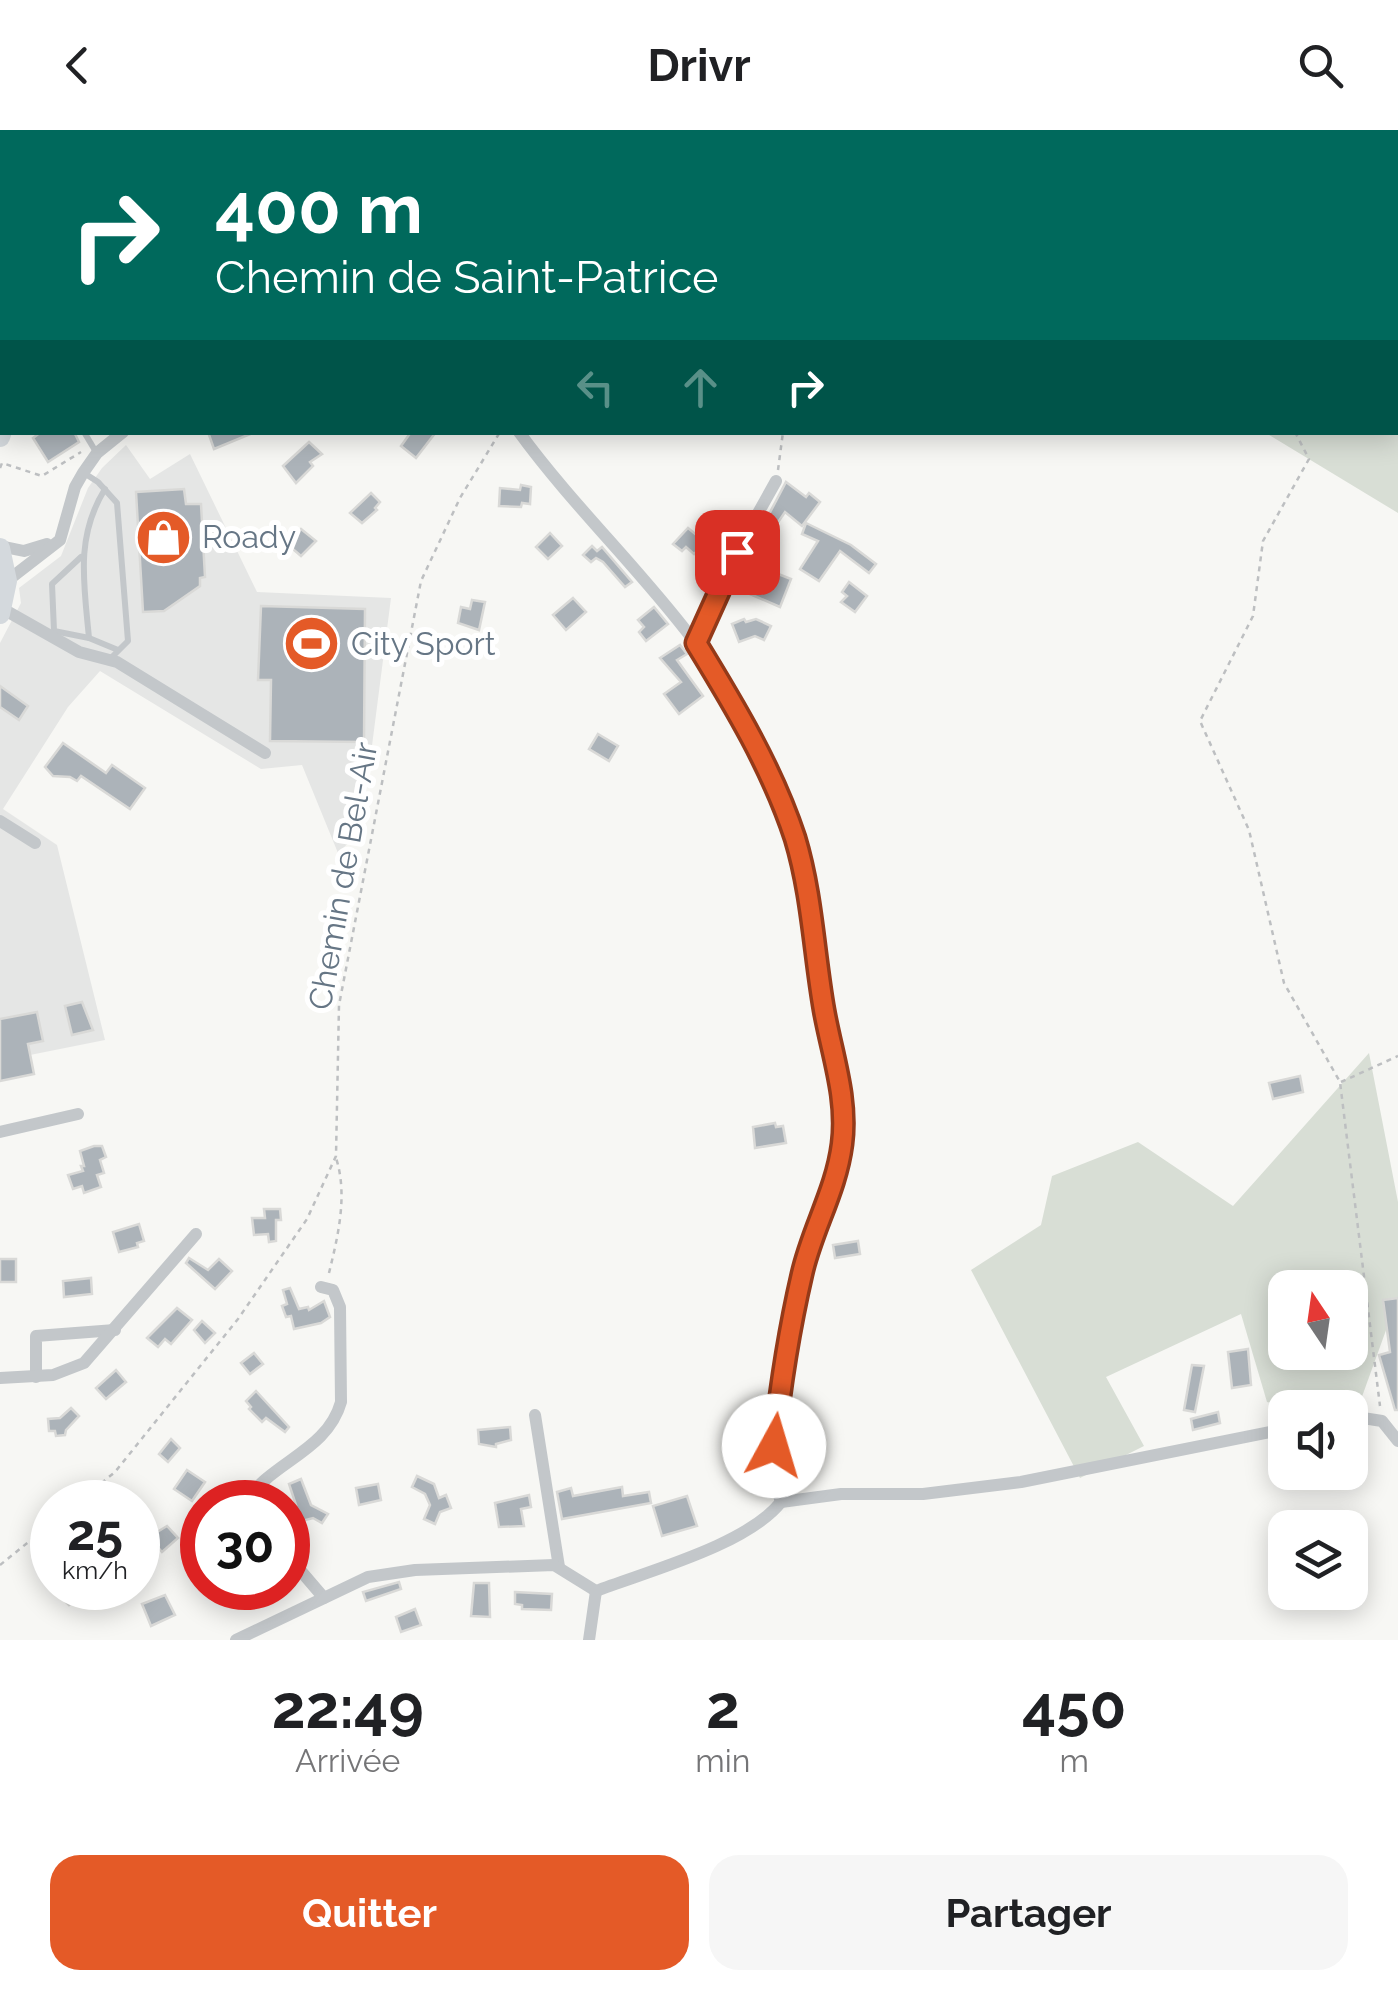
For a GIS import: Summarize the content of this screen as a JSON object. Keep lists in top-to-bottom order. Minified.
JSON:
{"streets":{"path":["Chemin de Bel-Air"]},"places":{"shop":["Roady"],"sports":["City Sport"]},"north":"top","page":{"header":"Drivr","turn":["400 m","Chemin de Saint-Patrice"],"speed":"25 km/h","limit":"30","eta":["22:49","Arrivée","2","min","450","m"],"buttons":["Quitter","Partager"]}}
